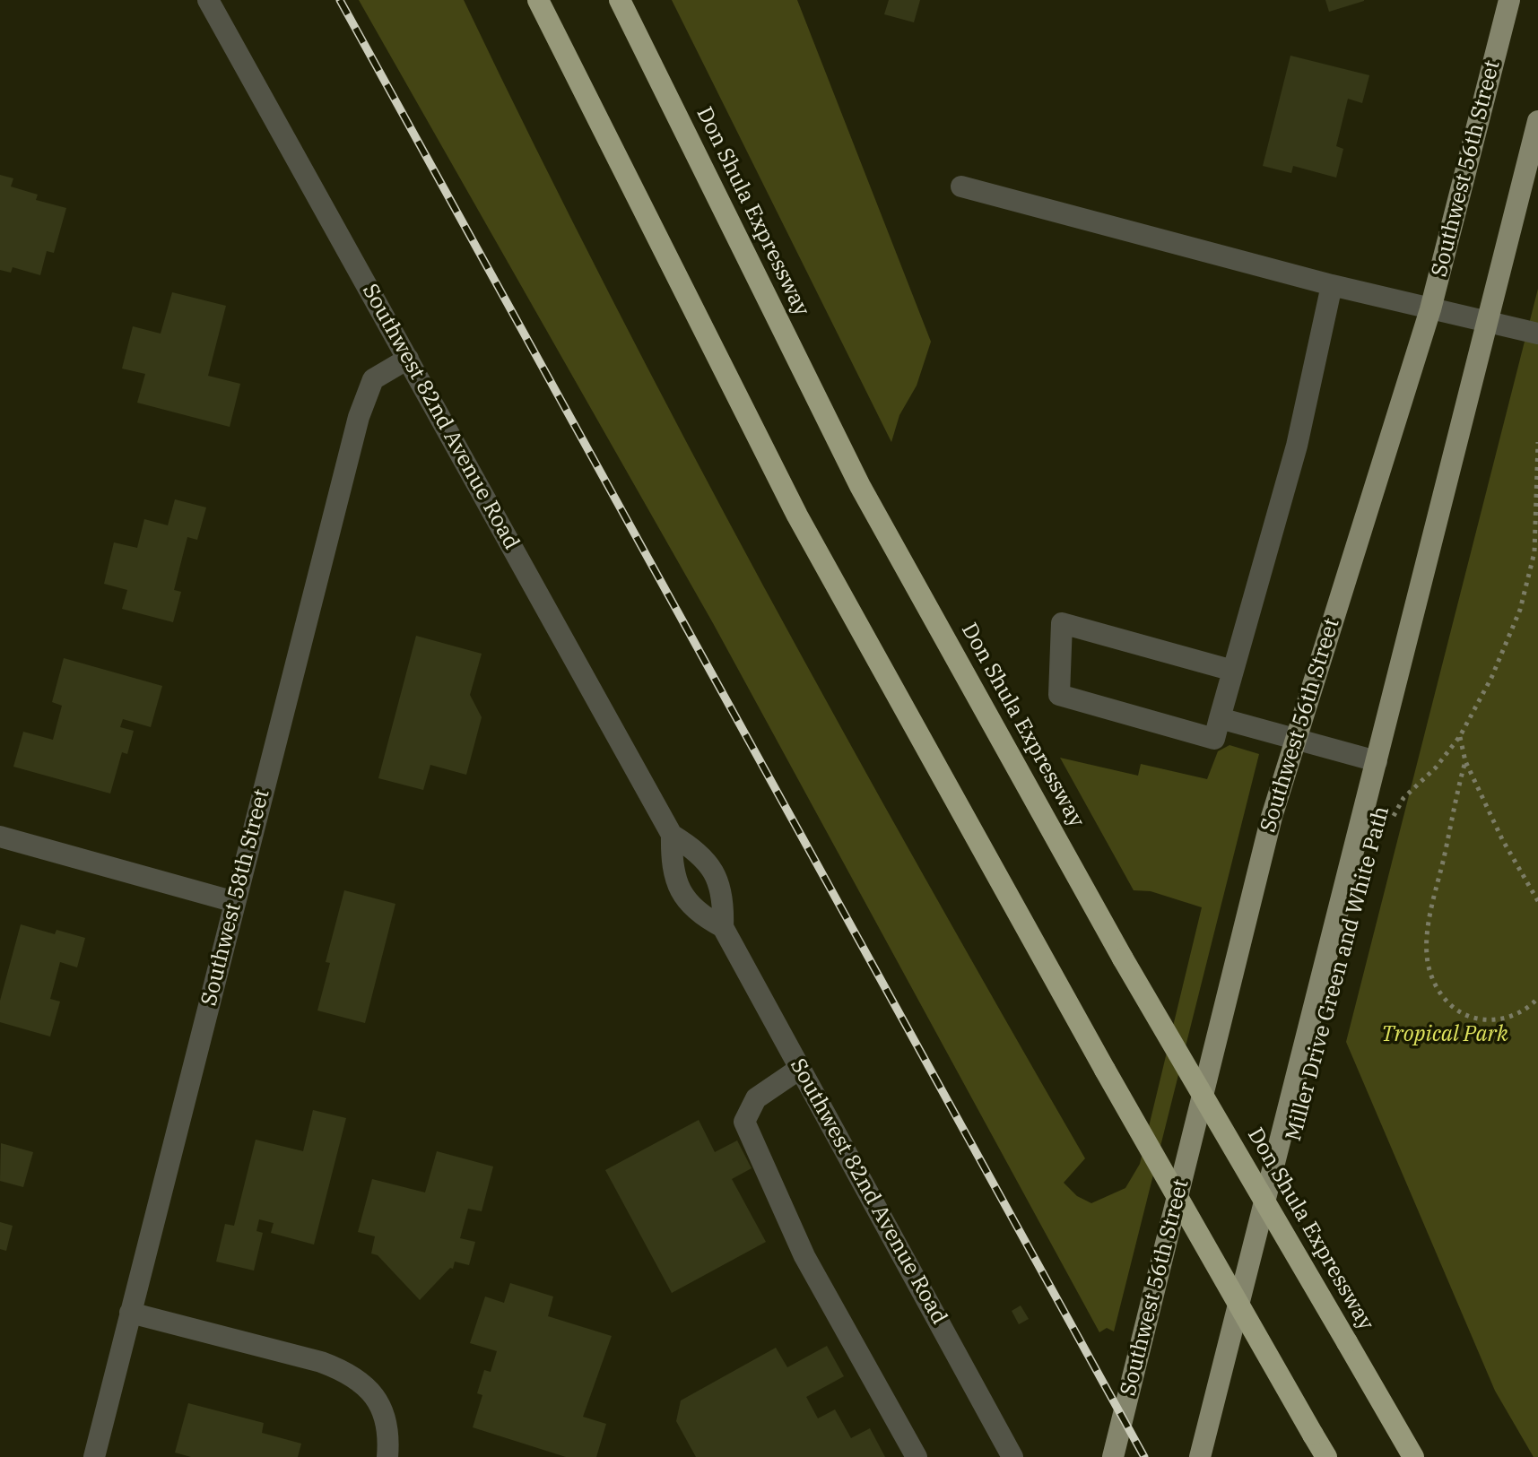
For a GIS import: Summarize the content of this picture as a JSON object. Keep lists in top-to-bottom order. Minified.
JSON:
{"streets":{"highway":["Don Shula Expressway"],"main road":["Southwest 56th Street"],"street":["Southwest 82nd Avenue Road","Southwest 58th Street"],"path":["Miller Drive Green and White Path"]},"crossings":[["Southwest 82nd Avenue Road","Southwest 58th Street"]],"parks":["Tropical Park"]}
